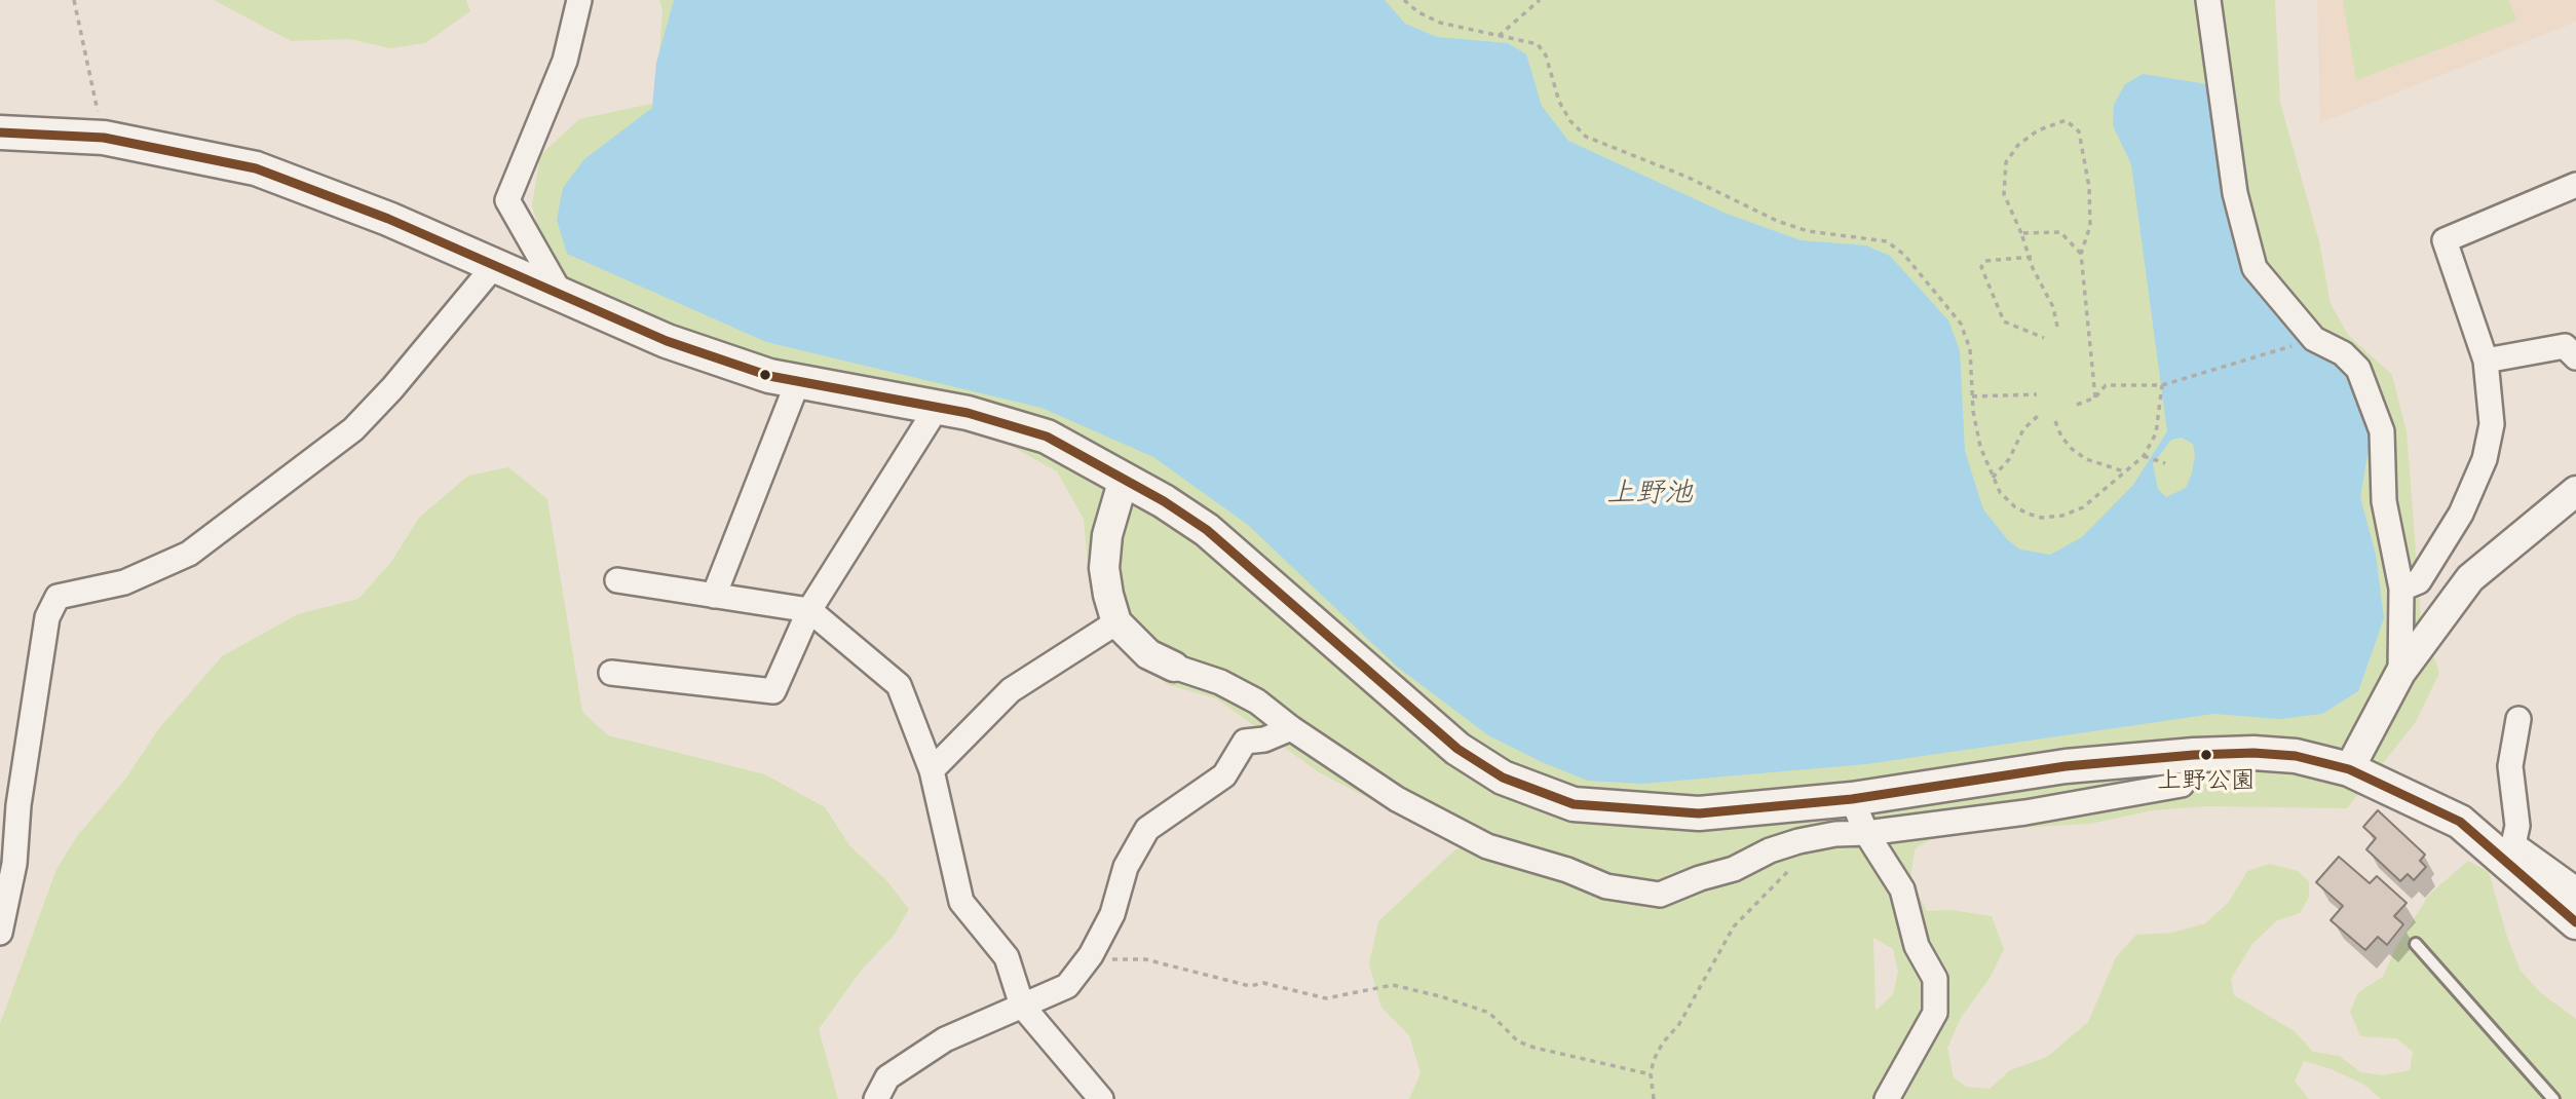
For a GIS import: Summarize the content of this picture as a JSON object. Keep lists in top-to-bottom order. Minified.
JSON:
{"water":["上野池"],"places":["上野公園"]}
